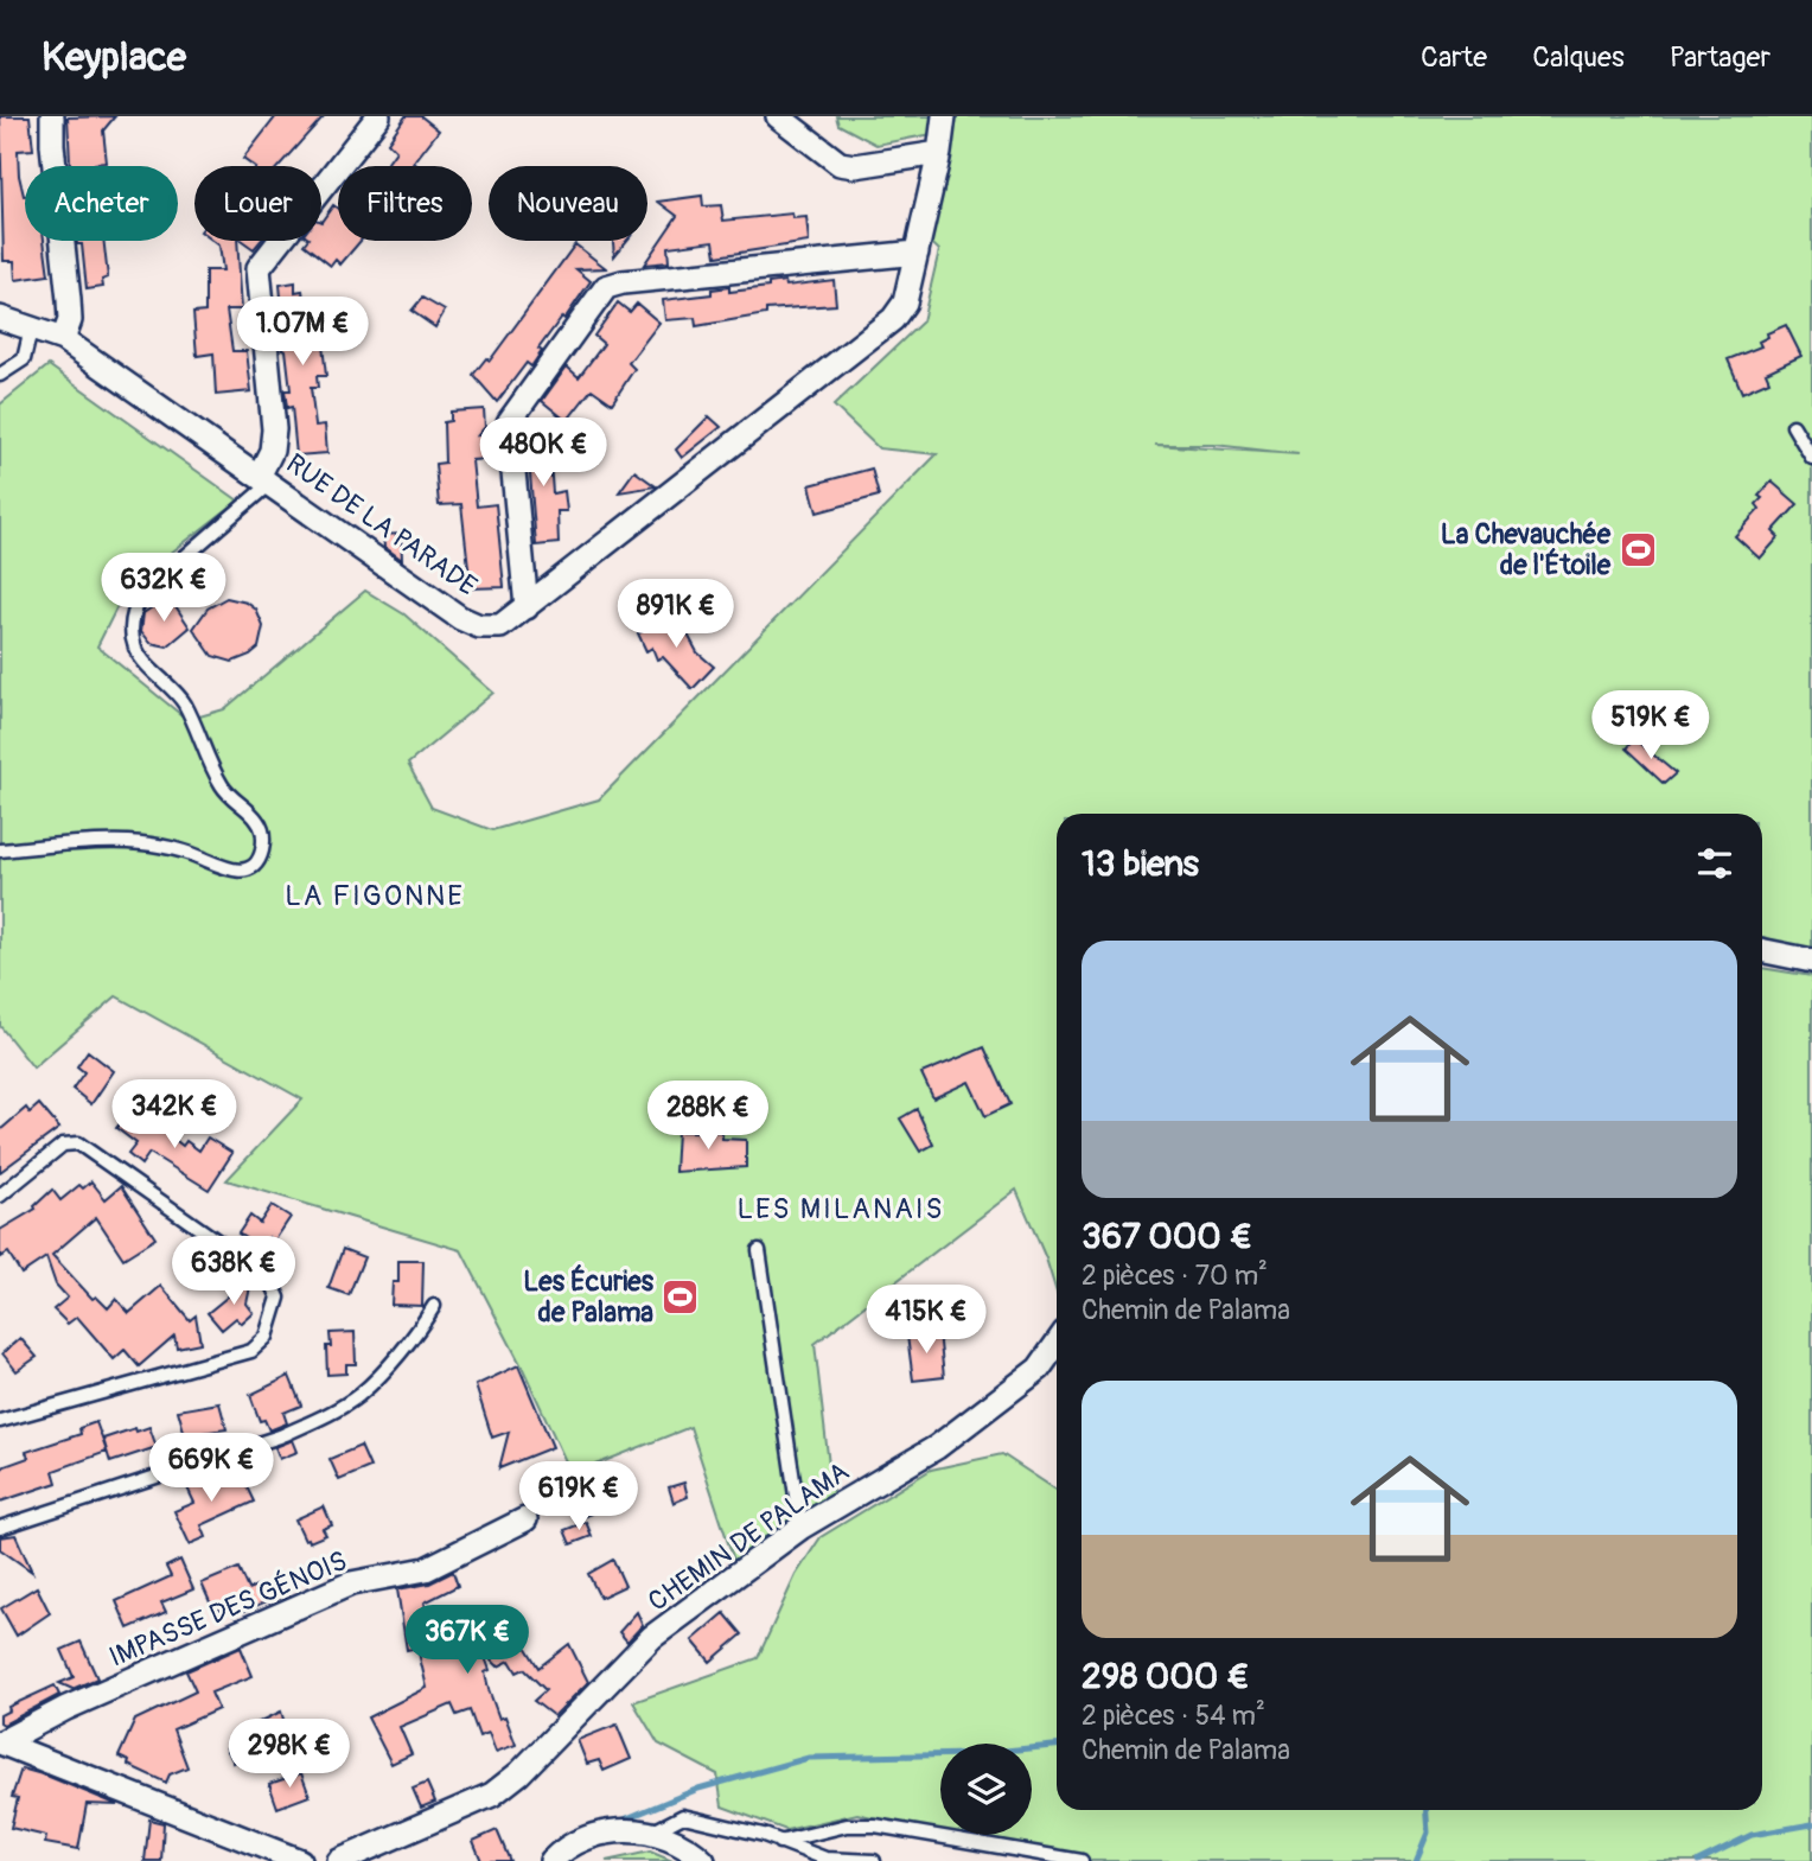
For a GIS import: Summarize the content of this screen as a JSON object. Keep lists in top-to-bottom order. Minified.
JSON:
{"streets":{"street":["RUE DE LA PARADE","CHEMIN DE PALAMA","IMPASSE DES GÉNOIS"]},"districts":["LA FIGONNE","LES MILANAIS"],"places":{"sports":["La Chevauchée de l'Étoile","Les Écuries de Palama"]},"page":{"header":"Keyplace","nav":["Carte","Calques","Partager"],"chip":["Acheter","Louer","Filtres","Nouveau"],"price":["1.07M €","480K €","632K €","891K €","519K €","342K €","288K €","638K €","415K €","669K €","619K €","367K €","298K €"],"heading":"13 biens","list":[{"name":"367 000 €","note":"2 pièces · 70 m² · Chemin de Palama"},{"name":"298 000 €","note":"2 pièces · 54 m² · Chemin de Palama"}]}}
